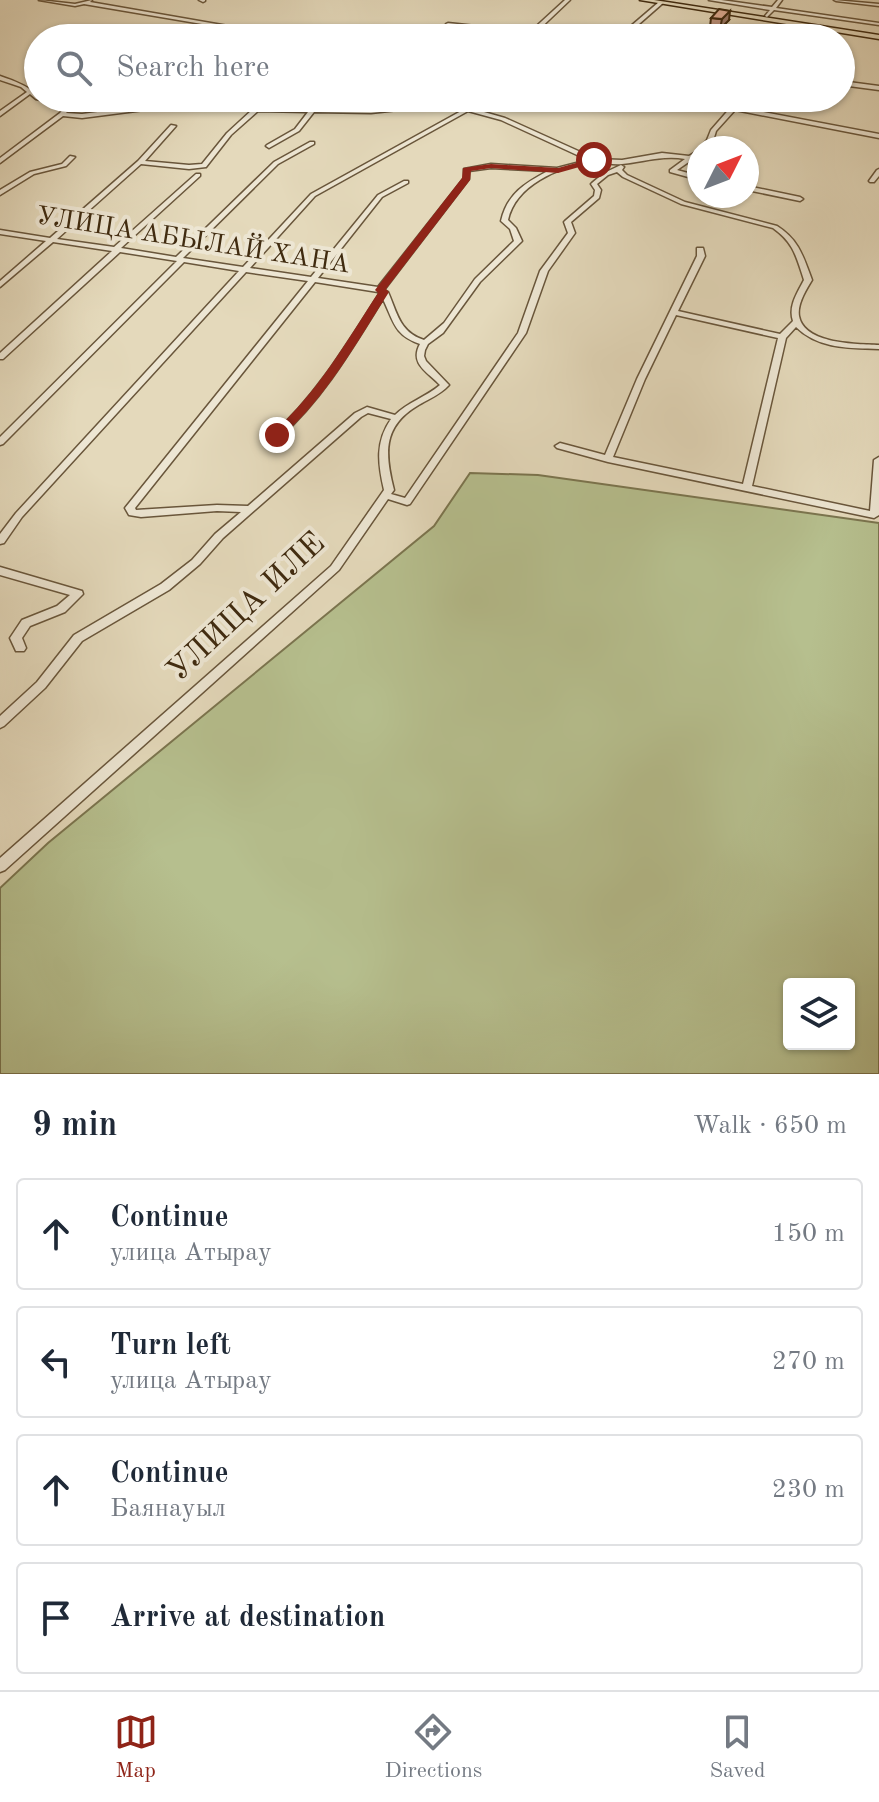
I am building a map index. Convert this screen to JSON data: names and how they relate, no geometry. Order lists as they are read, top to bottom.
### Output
{
  "streets": {
    "street": ["УЛИЦА АБЫЛАЙ ХАНА", "УЛИЦА ИЛЕ"]
  },
  "north": "top right",
  "page": {
    "search": "Search here",
    "heading": ["9 min", "Walk · 650 m"],
    "list": [
      ["Continue", "улица Атырау", "150 m"],
      ["Turn left", "улица Атырау", "270 m"],
      ["Continue", "Баянауыл", "230 m"],
      "Arrive at destination"
    ],
    "nav": ["Map", "Directions", "Saved"]
  }
}
